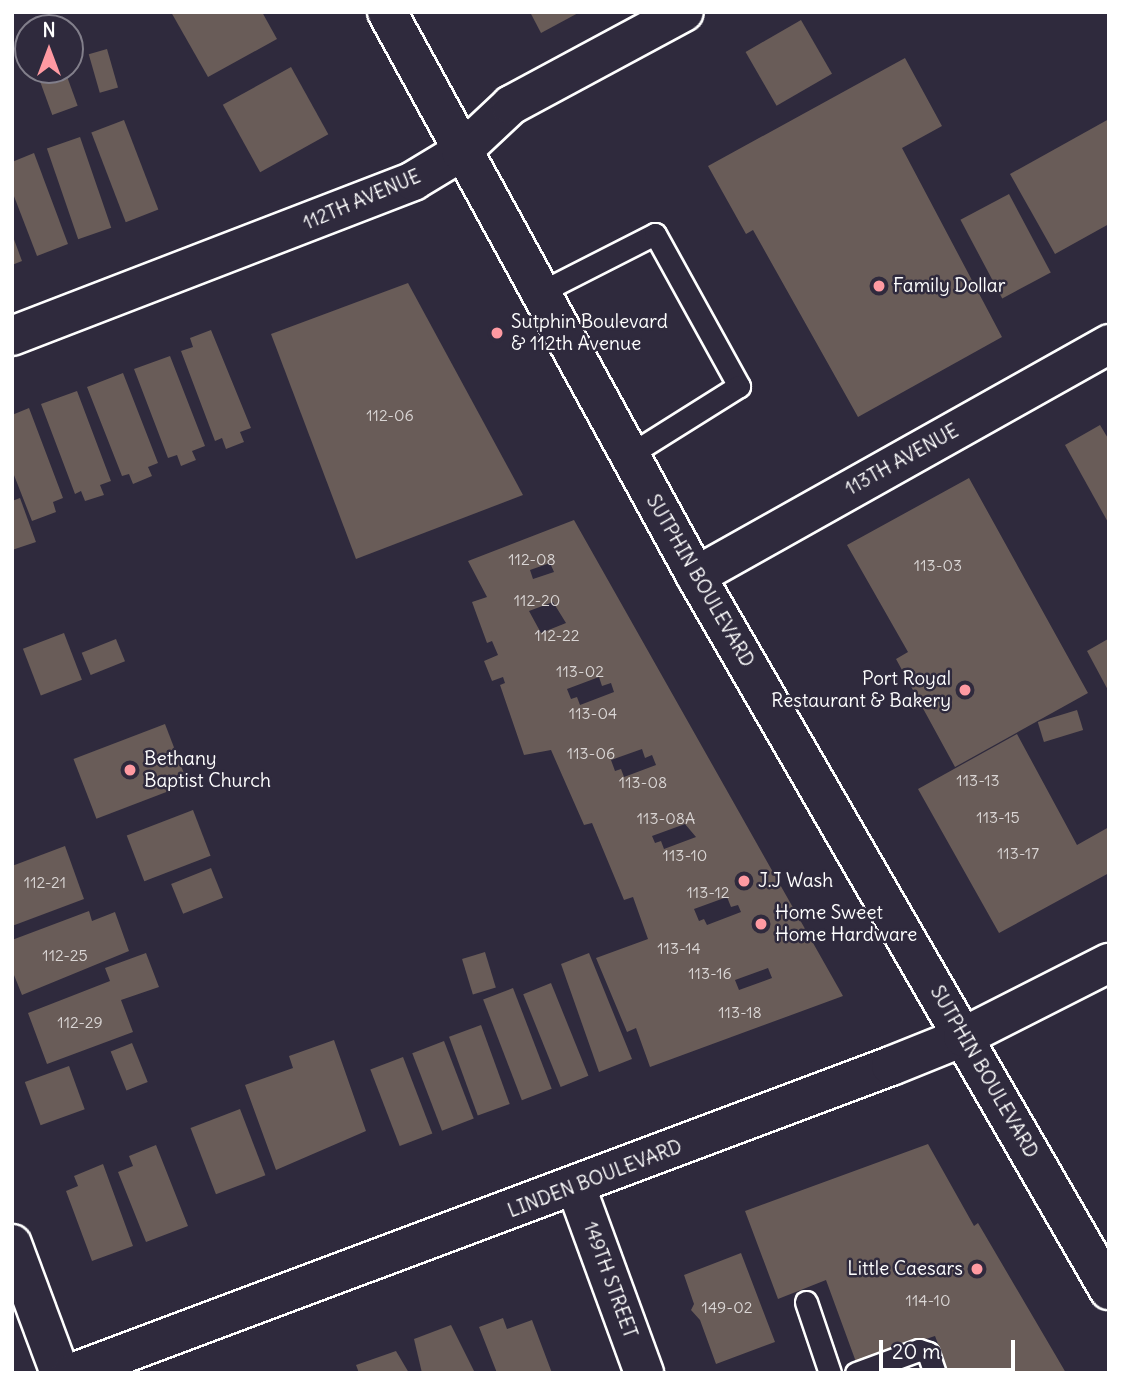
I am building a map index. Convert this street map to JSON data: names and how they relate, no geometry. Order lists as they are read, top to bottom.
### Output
{
  "streets": {
    "main road": [
      "112TH AVENUE",
      "113TH AVENUE",
      "SUTPHIN BOULEVARD",
      "LINDEN BOULEVARD",
      "149TH STREET"
    ]
  },
  "crossings": [
    ["112TH AVENUE", "SUTPHIN BOULEVARD"],
    ["113TH AVENUE", "SUTPHIN BOULEVARD"],
    ["SUTPHIN BOULEVARD", "LINDEN BOULEVARD"],
    ["LINDEN BOULEVARD", "149TH STREET"]
  ],
  "places": [
    "Family Dollar",
    "Sutphin Boulevard & 112th Avenue",
    "Port Royal Restaurant & Bakery",
    "Bethany Baptist Church",
    "J.J Wash",
    "Home Sweet Home Hardware",
    "Little Caesars"
  ],
  "house_numbers": [
    "112-06",
    "112-08",
    "113-03",
    "112-20",
    "112-22",
    "113-02",
    "113-04",
    "113-06",
    "113-13",
    "113-08",
    "113-15",
    "113-08A",
    "113-17",
    "113-10",
    "112-21",
    "113-12",
    "113-14",
    "112-25",
    "113-16",
    "113-18",
    "112-29",
    "114-10",
    "149-02"
  ],
  "scale_bar": "20 m",
  "north": "top"
}
